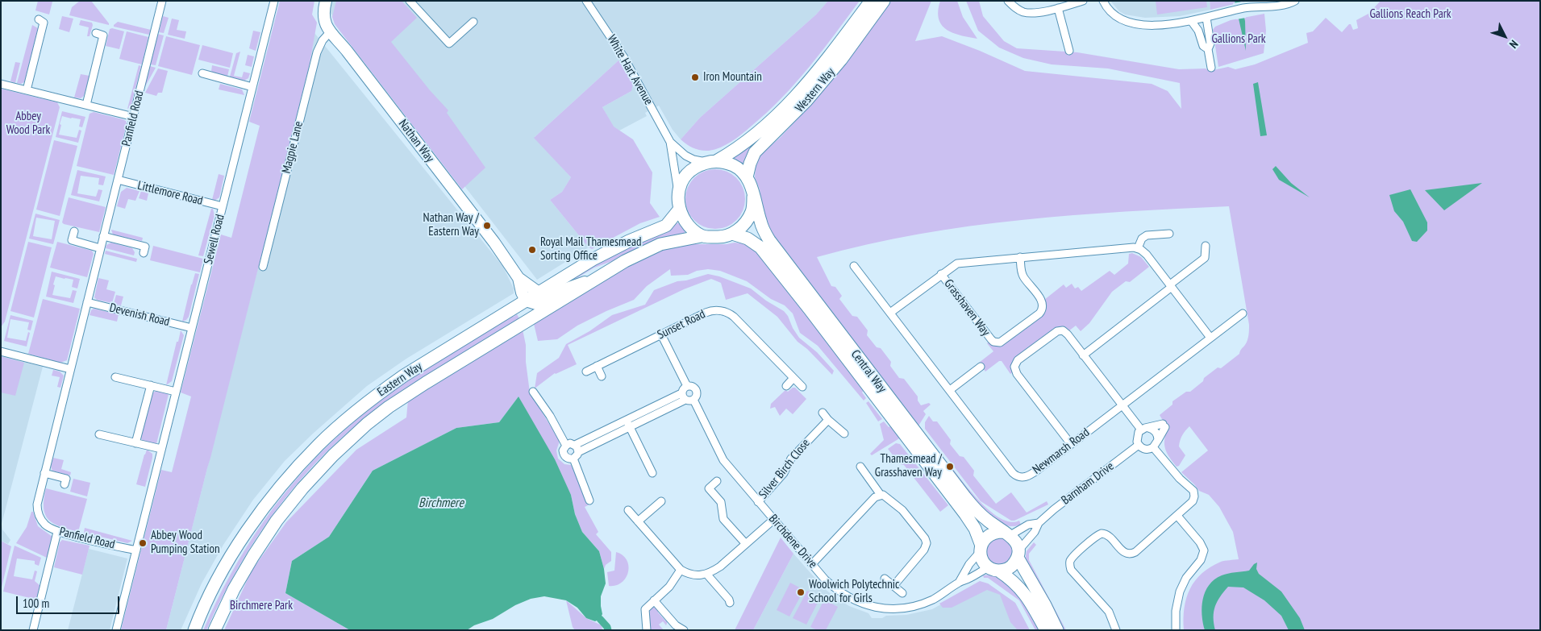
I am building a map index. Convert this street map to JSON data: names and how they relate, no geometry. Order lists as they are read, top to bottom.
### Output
{
  "streets": {
    "main road": ["Western Way", "Central Way", "Eastern Way"],
    "street": [
      "White Hart Avenue",
      "Panfield Road",
      "Nathan Way",
      "Magpie Lane",
      "Littlemore Road",
      "Sewell Road",
      "Grasshaven Way",
      "Devenish Road",
      "Sunset Road",
      "Newmarsh Road",
      "Silver Birch Close",
      "Barnham Drive",
      "Birchdene Drive"
    ]
  },
  "crossings": [
    ["White Hart Avenue", "Western Way"],
    ["White Hart Avenue", "Central Way"],
    ["White Hart Avenue", "Eastern Way"],
    ["Western Way", "Central Way"],
    ["Western Way", "Eastern Way"],
    ["Panfield Road", "Littlemore Road"],
    ["Panfield Road", "Sewell Road"],
    ["Panfield Road", "Devenish Road"],
    ["Nathan Way", "Magpie Lane"],
    ["Nathan Way", "Eastern Way"],
    ["Littlemore Road", "Sewell Road"],
    ["Sewell Road", "Devenish Road"],
    ["Sunset Road", "Birchdene Drive"],
    ["Central Way", "Eastern Way"],
    ["Central Way", "Barnham Drive"],
    ["Central Way", "Birchdene Drive"],
    ["Silver Birch Close", "Birchdene Drive"],
    ["Barnham Drive", "Birchdene Drive"]
  ],
  "water": ["Birchmere"],
  "parks": [
    "Gallions Reach Park",
    "Gallions Park",
    "Abbey Wood Park",
    "Birchmere Park"
  ],
  "places": [
    "Iron Mountain",
    "Nathan Way / Eastern Way",
    "Royal Mail Thamesmead Sorting Office",
    "Thamesmead / Grasshaven Way",
    "Abbey Wood Pumping Station",
    "Woolwich Polytechnic School for Girls"
  ],
  "scale_bar": "100 m",
  "north": "bottom right"
}
